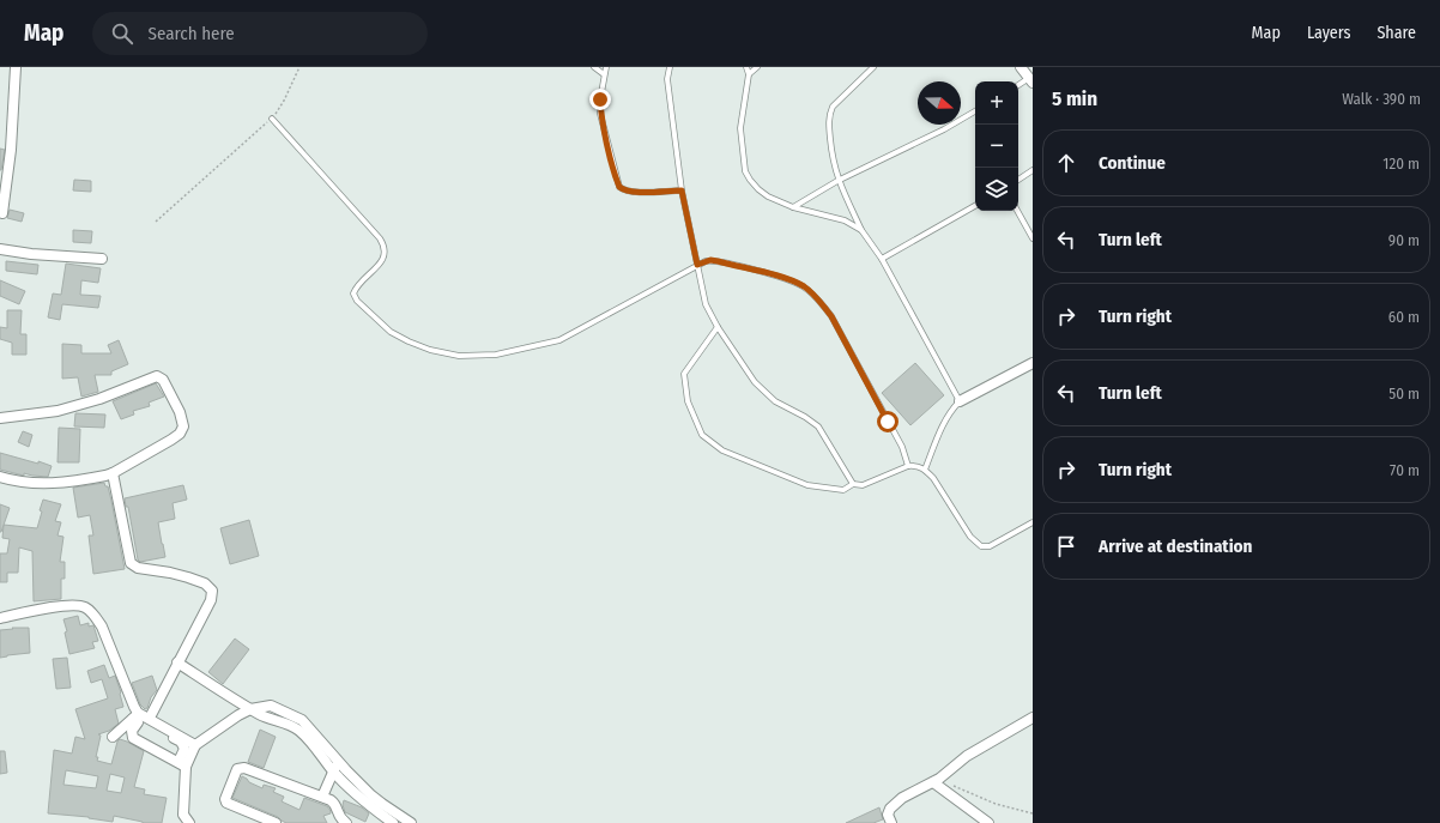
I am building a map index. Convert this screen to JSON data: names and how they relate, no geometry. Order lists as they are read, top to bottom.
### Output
{
  "north": "right",
  "page": {
    "header": "Map",
    "search": "Search here",
    "nav": ["Map", "Layers", "Share"],
    "heading": ["5 min", "Walk · 390 m"],
    "map_buttons": ["+", "−"],
    "list": [
      ["Continue", "120 m"],
      ["Turn left", "90 m"],
      ["Turn right", "60 m"],
      ["Turn left", "50 m"],
      ["Turn right", "70 m"],
      "Arrive at destination"
    ]
  }
}
